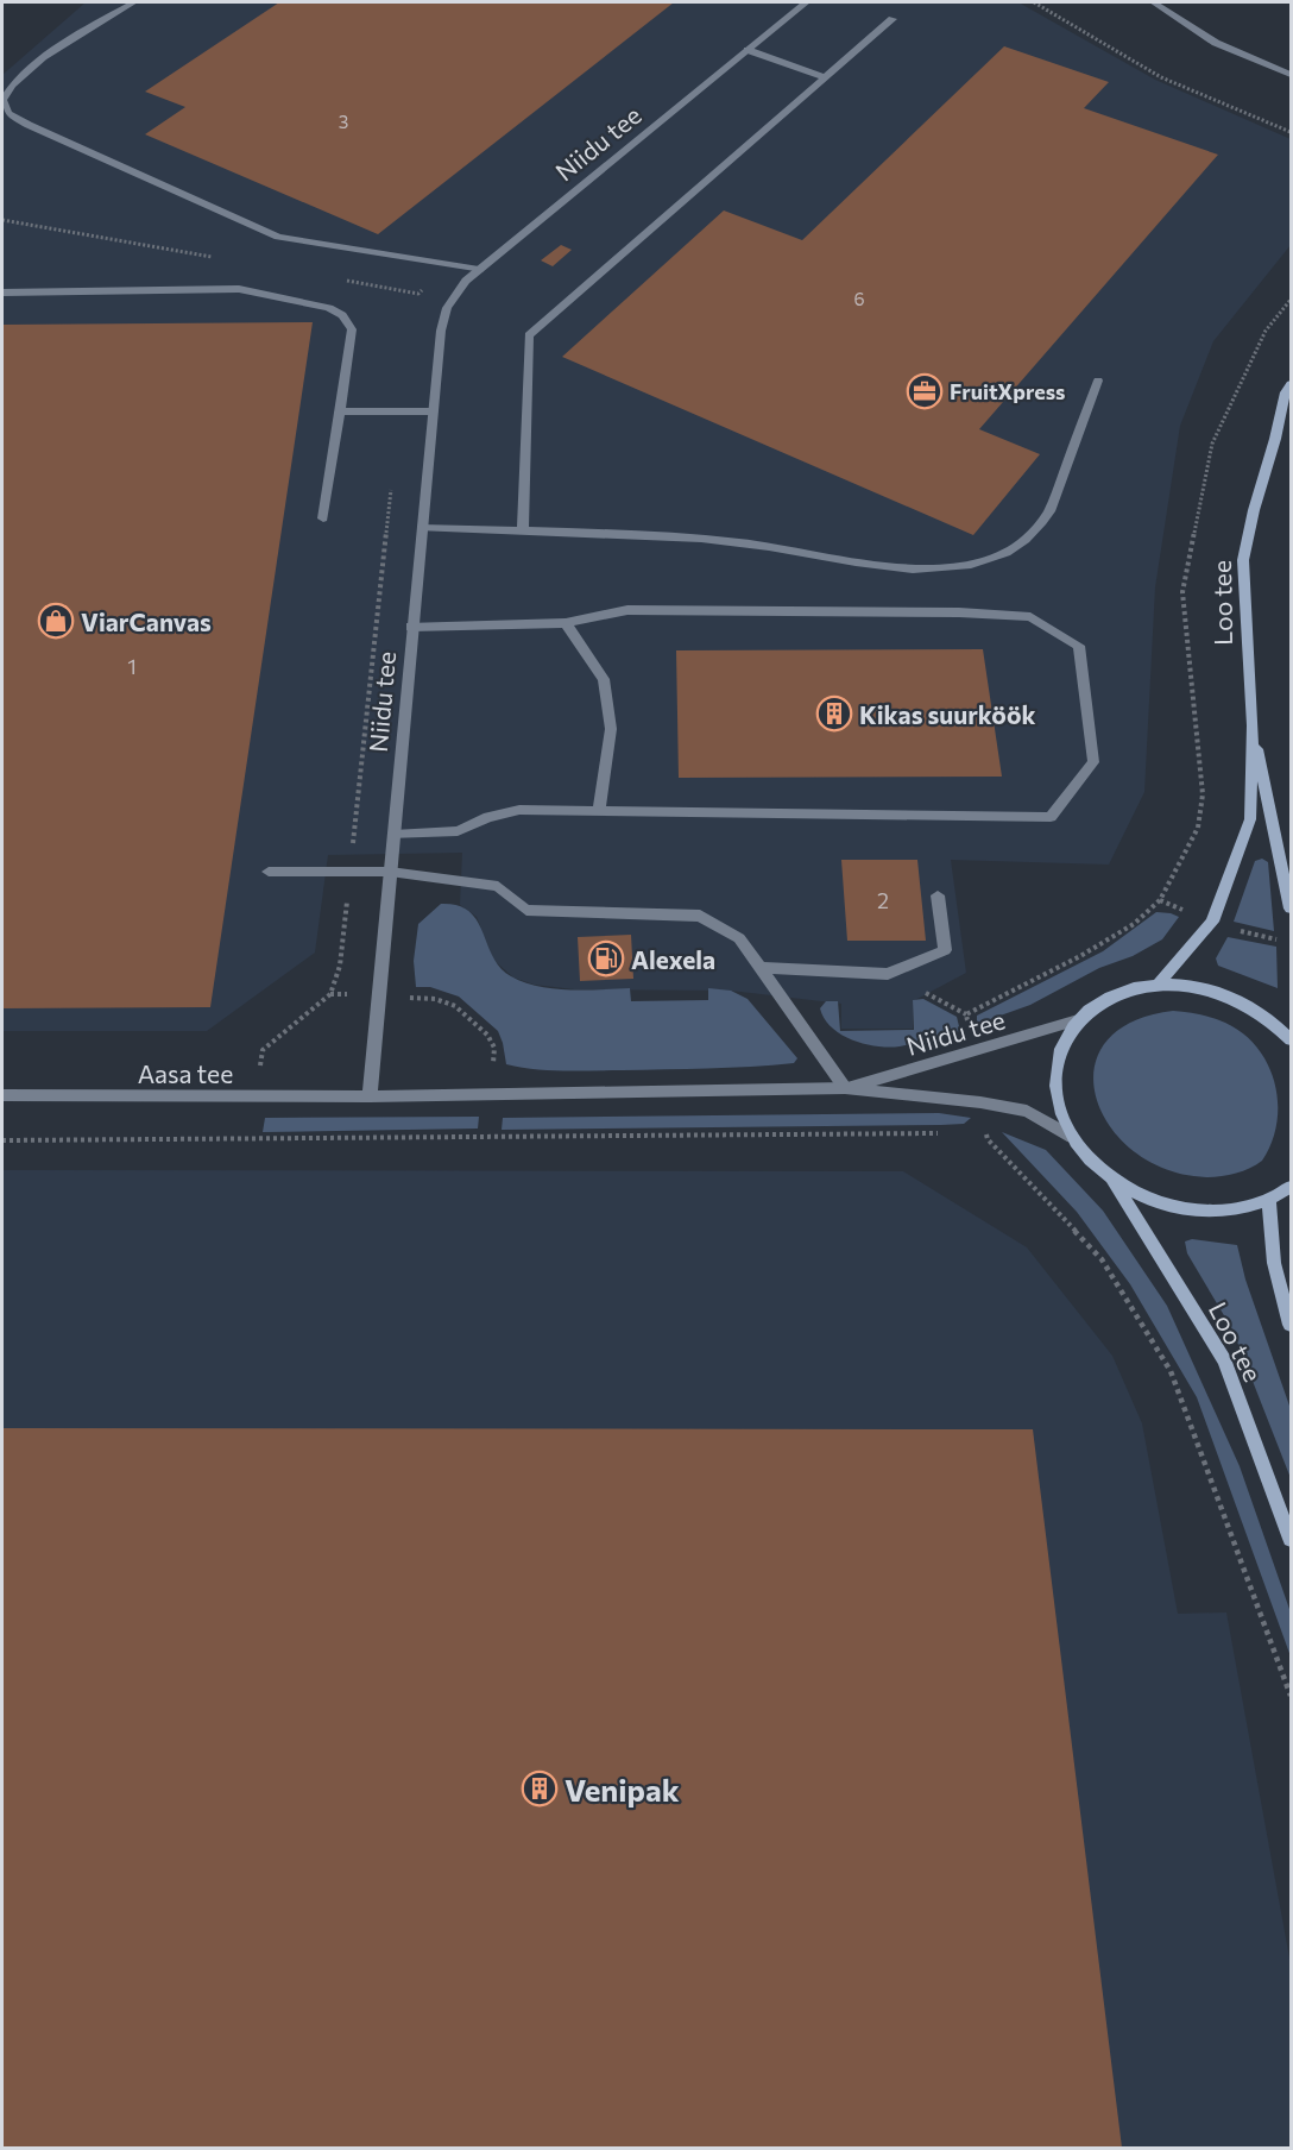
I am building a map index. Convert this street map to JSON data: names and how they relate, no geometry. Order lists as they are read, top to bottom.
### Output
{
  "streets": {
    "street": ["Niidu tee", "Loo tee", "Aasa tee"]
  },
  "crossings": [
    ["Niidu tee", "Loo tee"],
    ["Niidu tee", "Aasa tee"]
  ],
  "places": {
    "office": ["FruitXpress"],
    "shop": ["ViarCanvas"],
    "building": ["Kikas suurköök", "Venipak"],
    "fuel station": ["Alexela"]
  },
  "house_numbers": [
    "3",
    "6",
    "1",
    "2"
  ]
}
